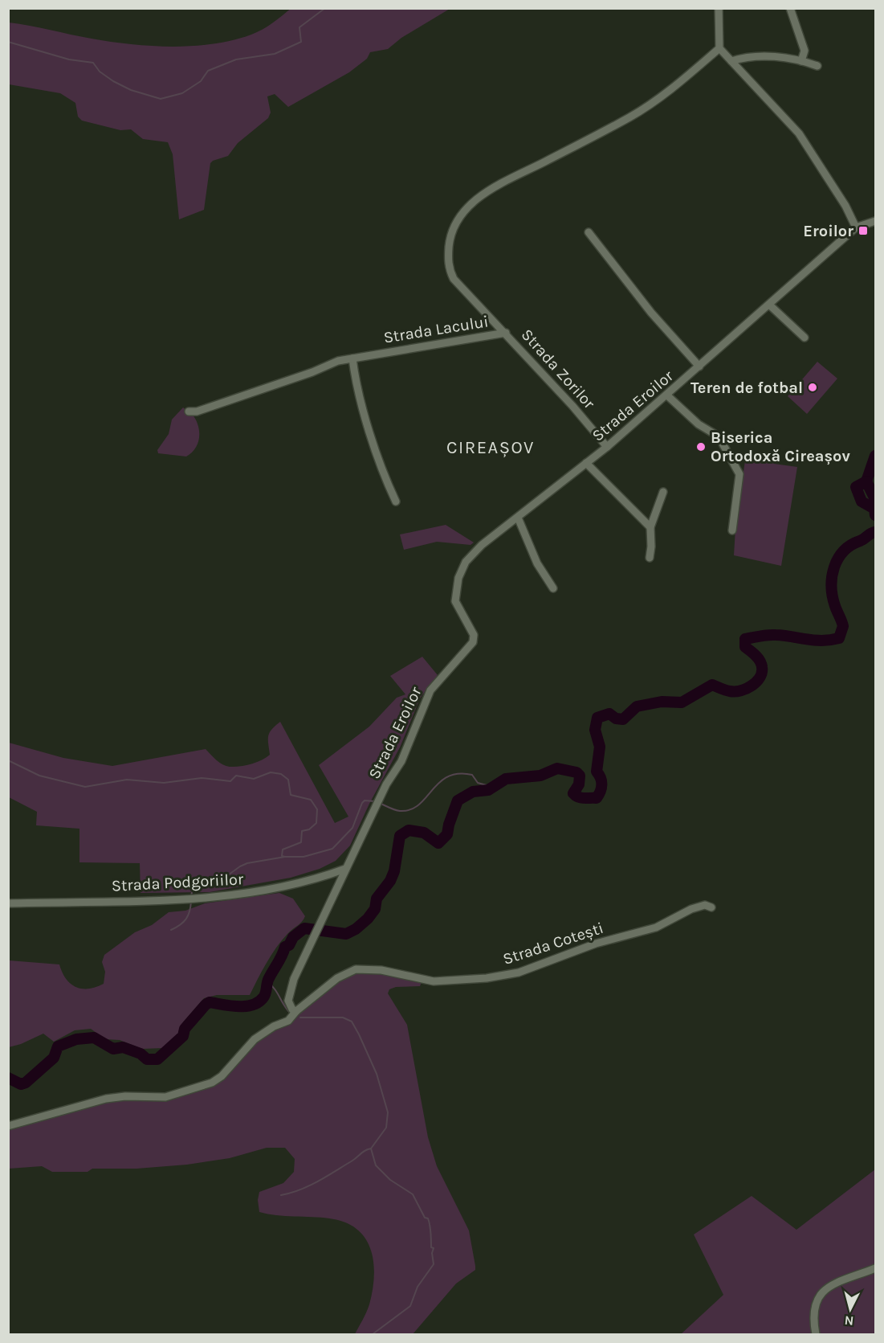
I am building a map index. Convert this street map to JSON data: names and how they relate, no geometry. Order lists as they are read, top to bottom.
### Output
{
  "streets": {
    "street": [
      "Strada Lacului",
      "Strada Zorilor",
      "Strada Eroilor",
      "Strada Podgoriilor",
      "Strada Cotești"
    ]
  },
  "crossings": [
    ["Strada Lacului", "Strada Zorilor"],
    ["Strada Zorilor", "Strada Eroilor"],
    ["Strada Eroilor", "Strada Podgoriilor"],
    ["Strada Eroilor", "Strada Cotești"]
  ],
  "districts": ["CIREAȘOV"],
  "places": {
    "transit": ["Eroilor"],
    "other": ["Teren de fotbal", "Biserica Ortodoxă Cireașov"]
  },
  "north": "bottom"
}
